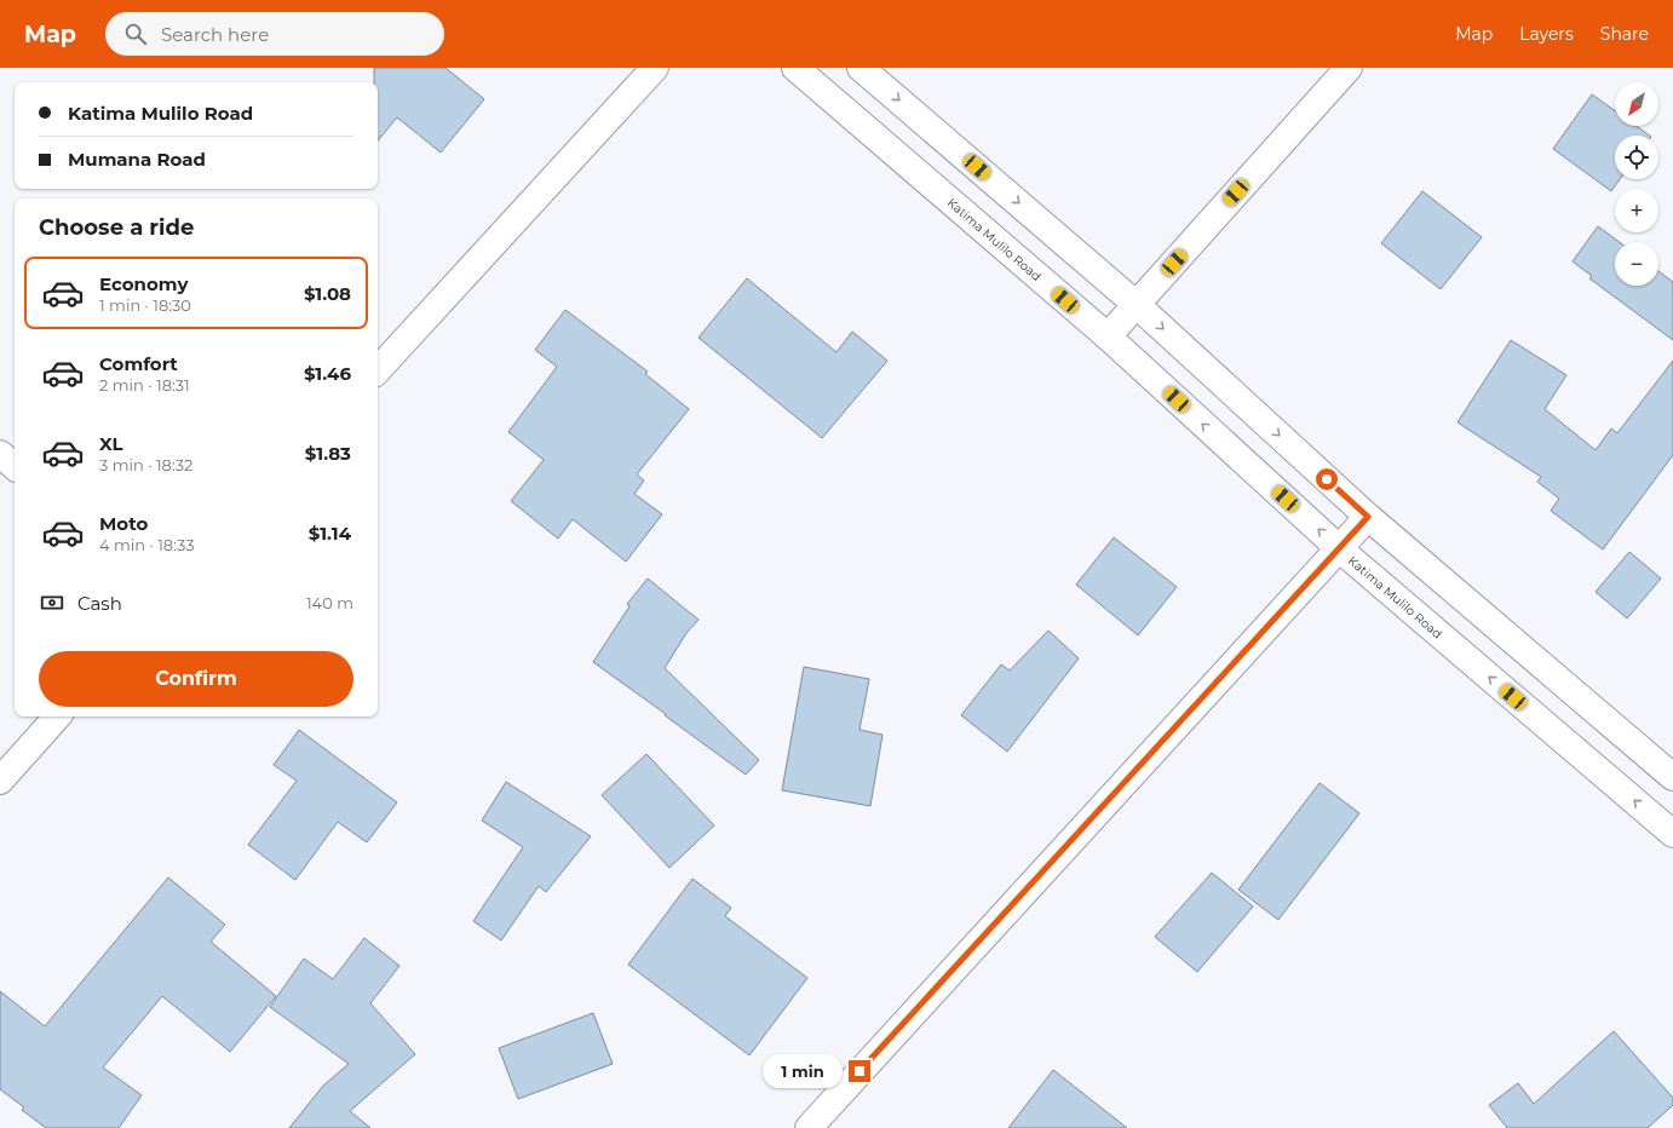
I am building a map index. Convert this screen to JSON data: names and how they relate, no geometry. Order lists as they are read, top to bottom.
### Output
{
  "streets": {
    "main road": ["Katima Mulilo Road"]
  },
  "north": "bottom left",
  "page": {
    "header": "Map",
    "search": "Search here",
    "nav": ["Map", "Layers", "Share"],
    "map_buttons": ["+", "−"],
    "banner": ["Katima Mulilo Road", "Mumana Road"],
    "heading": "Choose a ride",
    "list": [
      {
        "name": "Economy",
        "note": "1 min · 18:30",
        "value": "$1.08"
      },
      {
        "name": "Comfort",
        "note": "2 min · 18:31",
        "value": "$1.46"
      },
      {
        "name": "XL",
        "note": "3 min · 18:32",
        "value": "$1.83"
      },
      {
        "name": "Moto",
        "note": "4 min · 18:33",
        "value": "$1.14"
      }
    ],
    "pay": ["Cash", "140 m"],
    "buttons": "Confirm",
    "bubble": "1 min"
  }
}
